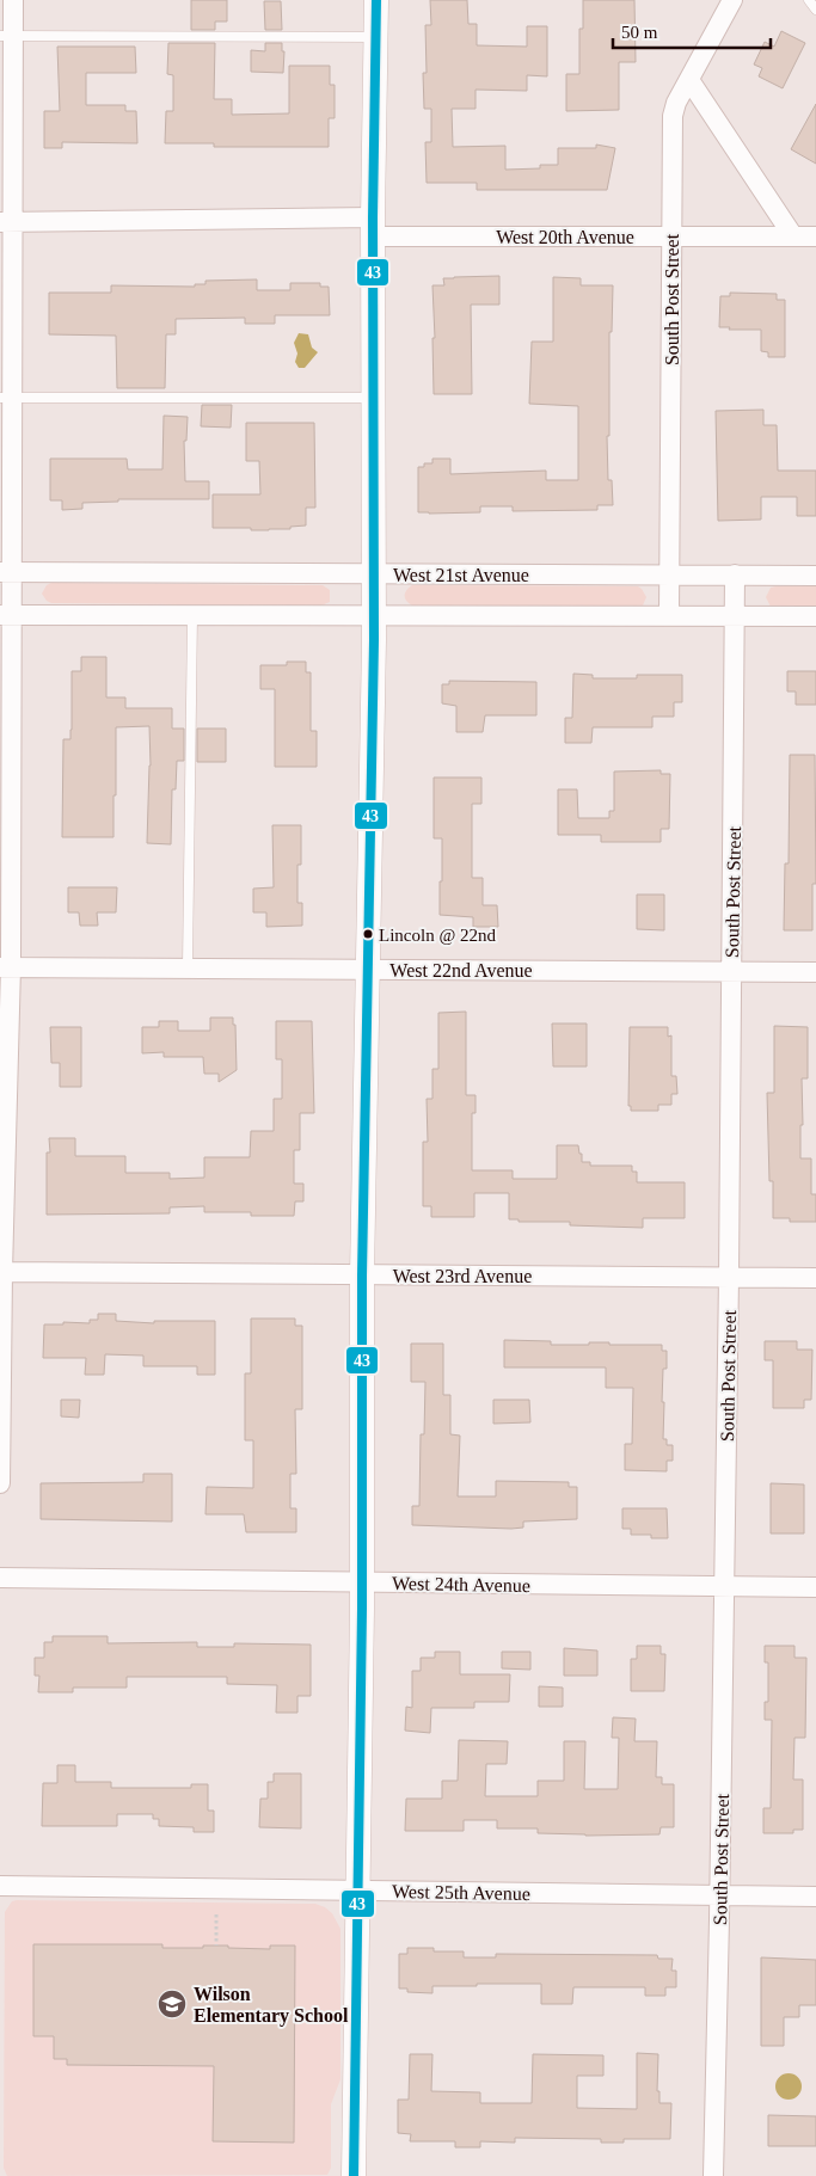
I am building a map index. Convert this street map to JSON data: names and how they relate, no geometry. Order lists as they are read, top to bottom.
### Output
{
  "streets": {
    "street": [
      "West 20th Avenue",
      "South Post Street",
      "West 21st Avenue",
      "West 22nd Avenue",
      "West 23rd Avenue",
      "West 24th Avenue",
      "West 25th Avenue"
    ]
  },
  "crossings": [
    ["West 20th Avenue", "South Post Street"],
    ["South Post Street", "West 21st Avenue"],
    ["South Post Street", "West 22nd Avenue"],
    ["South Post Street", "West 23rd Avenue"],
    ["South Post Street", "West 24th Avenue"],
    ["South Post Street", "West 25th Avenue"]
  ],
  "places": {
    "other": ["Lincoln @ 22nd"],
    "school or university": ["Wilson Elementary School"]
  },
  "lines": ["transit line 43"],
  "scale_bar": "50 m"
}
